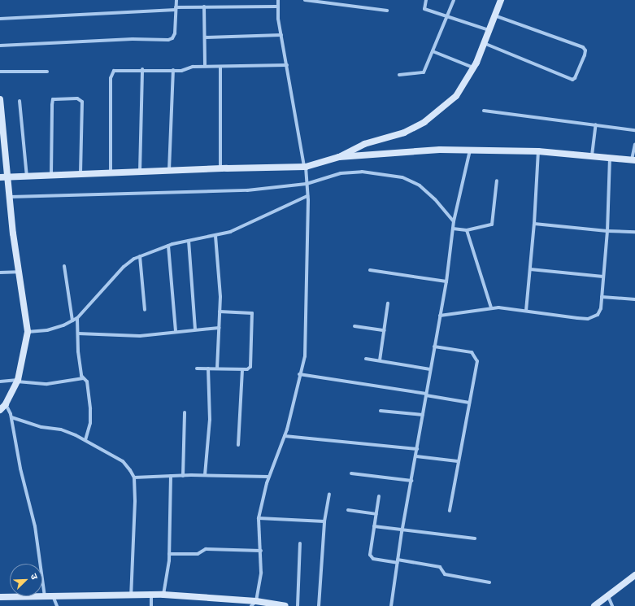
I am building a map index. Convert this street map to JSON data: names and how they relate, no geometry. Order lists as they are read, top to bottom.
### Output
{
  "north": "top right"
}
